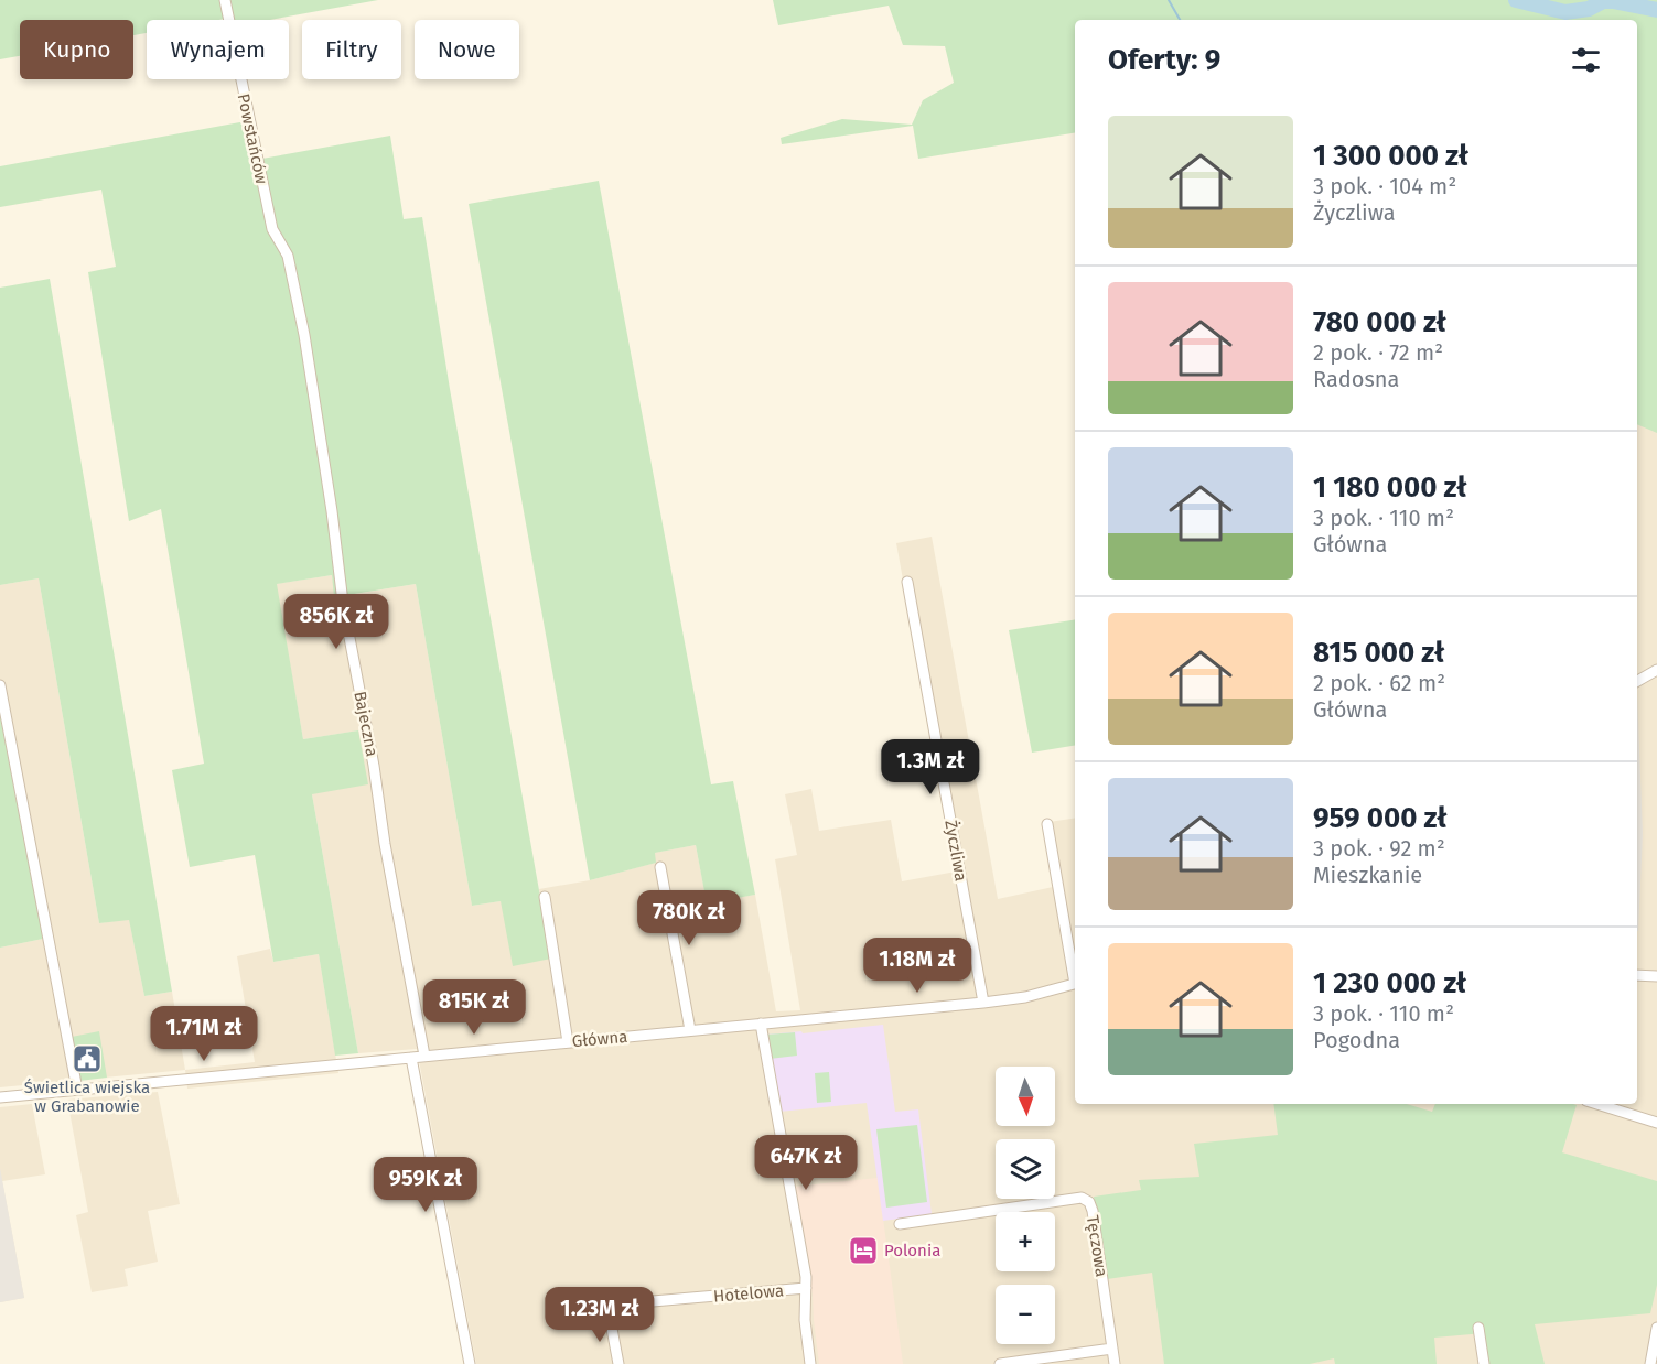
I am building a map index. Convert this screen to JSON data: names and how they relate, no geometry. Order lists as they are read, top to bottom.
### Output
{
  "streets": {
    "street": [
      "Powstańców",
      "Bajeczna",
      "Życzliwa",
      "Główna",
      "Tęczowa",
      "Hotelowa"
    ]
  },
  "crossings": [
    ["Powstańców", "Bajeczna"],
    ["Bajeczna", "Główna"],
    ["Życzliwa", "Główna"],
    ["Główna", "Hotelowa"]
  ],
  "places": {
    "public building": ["Świetlica wiejska w Grabanowie"],
    "hotel": ["Polonia"]
  },
  "north": "bottom",
  "page": {
    "chip": [
      "Kupno",
      "Wynajem",
      "Filtry",
      "Nowe"
    ],
    "heading": "Oferty: 9",
    "list": [
      {
        "name": "1 300 000 zł",
        "note": "3 pok. · 104 m² · Życzliwa"
      },
      {
        "name": "780 000 zł",
        "note": "2 pok. · 72 m² · Radosna"
      },
      {
        "name": "1 180 000 zł",
        "note": "3 pok. · 110 m² · Główna"
      },
      {
        "name": "815 000 zł",
        "note": "2 pok. · 62 m² · Główna"
      },
      {
        "name": "959 000 zł",
        "note": "3 pok. · 92 m² · Mieszkanie"
      },
      {
        "name": "1 230 000 zł",
        "note": "3 pok. · 110 m² · Pogodna"
      }
    ],
    "price": [
      "856K zł",
      "1.3M zł",
      "780K zł",
      "1.18M zł",
      "815K zł",
      "1.71M zł",
      "647K zł",
      "959K zł",
      "1.23M zł"
    ],
    "map_buttons": ["+", "−"]
  }
}
